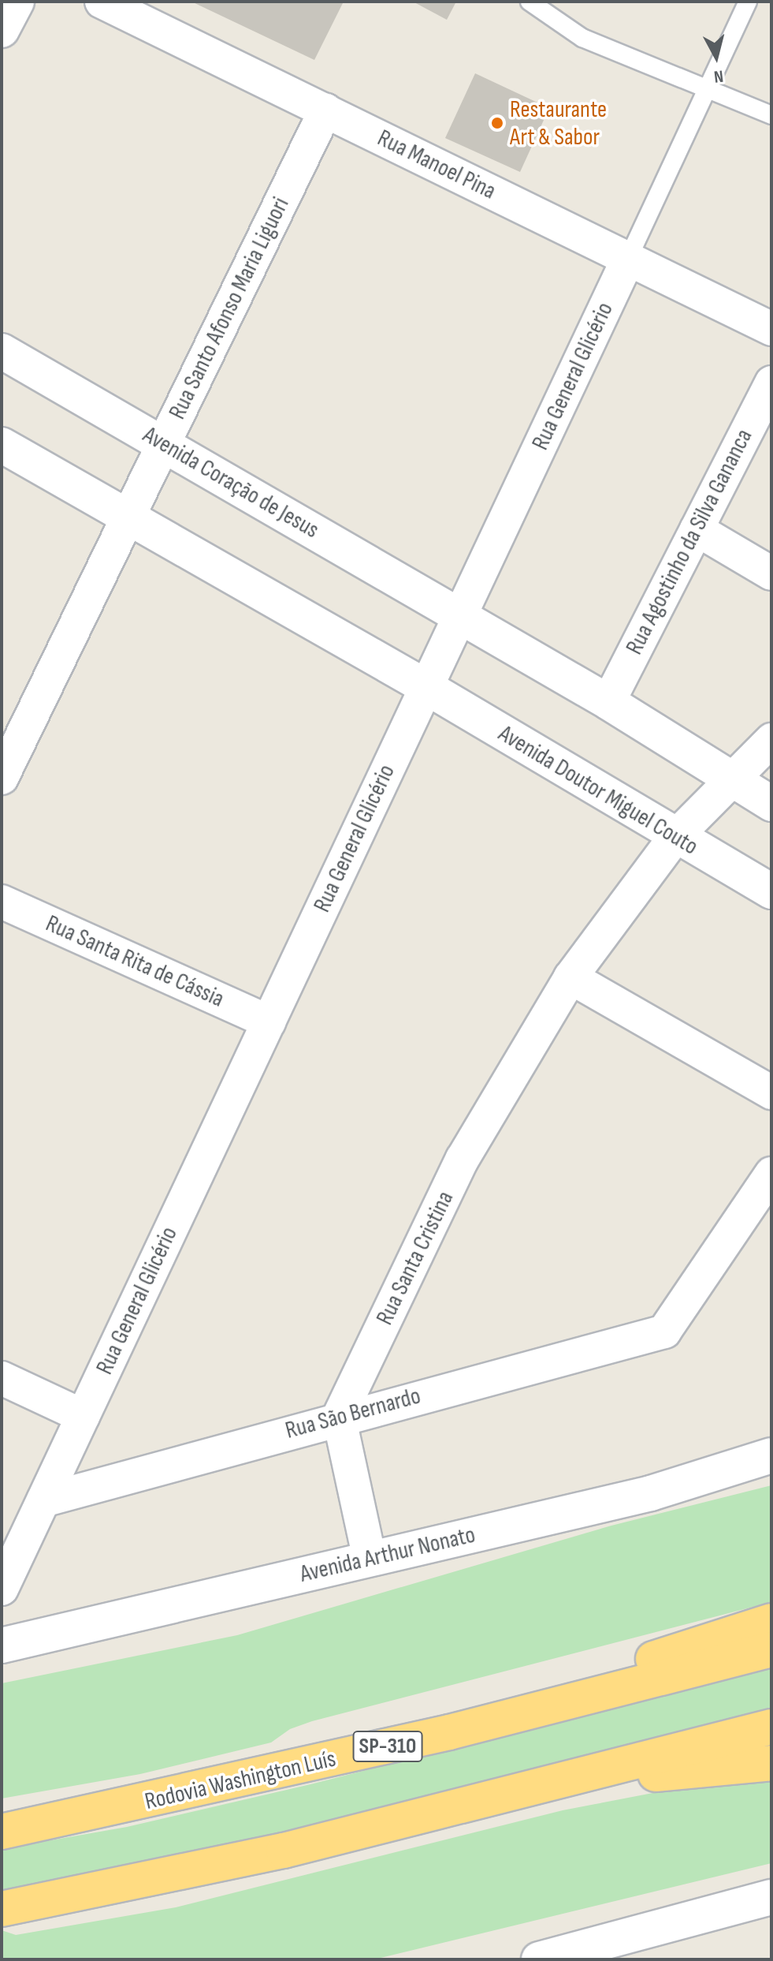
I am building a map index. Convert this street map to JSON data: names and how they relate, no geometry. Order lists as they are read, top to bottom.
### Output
{
  "streets": {
    "highway": ["SP-310", "Rodovia Washington Luís"],
    "street": [
      "Rua Manoel Pina",
      "Rua Santo Afonso Maria Liguori",
      "Rua General Glicério",
      "Avenida Coração de Jesus",
      "Rua Agostinho da Silva Gananca",
      "Avenida Doutor Miguel Couto",
      "Rua Santa Rita de Cássia",
      "Rua Santa Cristina",
      "Rua São Bernardo",
      "Avenida Arthur Nonato"
    ]
  },
  "crossings": [
    ["Rua Manoel Pina", "Rua Santo Afonso Maria Liguori"],
    ["Rua Manoel Pina", "Rua General Glicério"],
    ["Rua Santo Afonso Maria Liguori", "Avenida Coração de Jesus"],
    ["Rua General Glicério", "Avenida Coração de Jesus"],
    ["Rua General Glicério", "Avenida Doutor Miguel Couto"],
    ["Rua General Glicério", "Rua Santa Rita de Cássia"],
    ["Rua General Glicério", "Rua São Bernardo"],
    ["Avenida Doutor Miguel Couto", "Rua Santa Cristina"],
    ["Rua Santa Cristina", "Rua São Bernardo"]
  ],
  "places": ["Restaurante Art & Sabor"],
  "north": "bottom"
}
